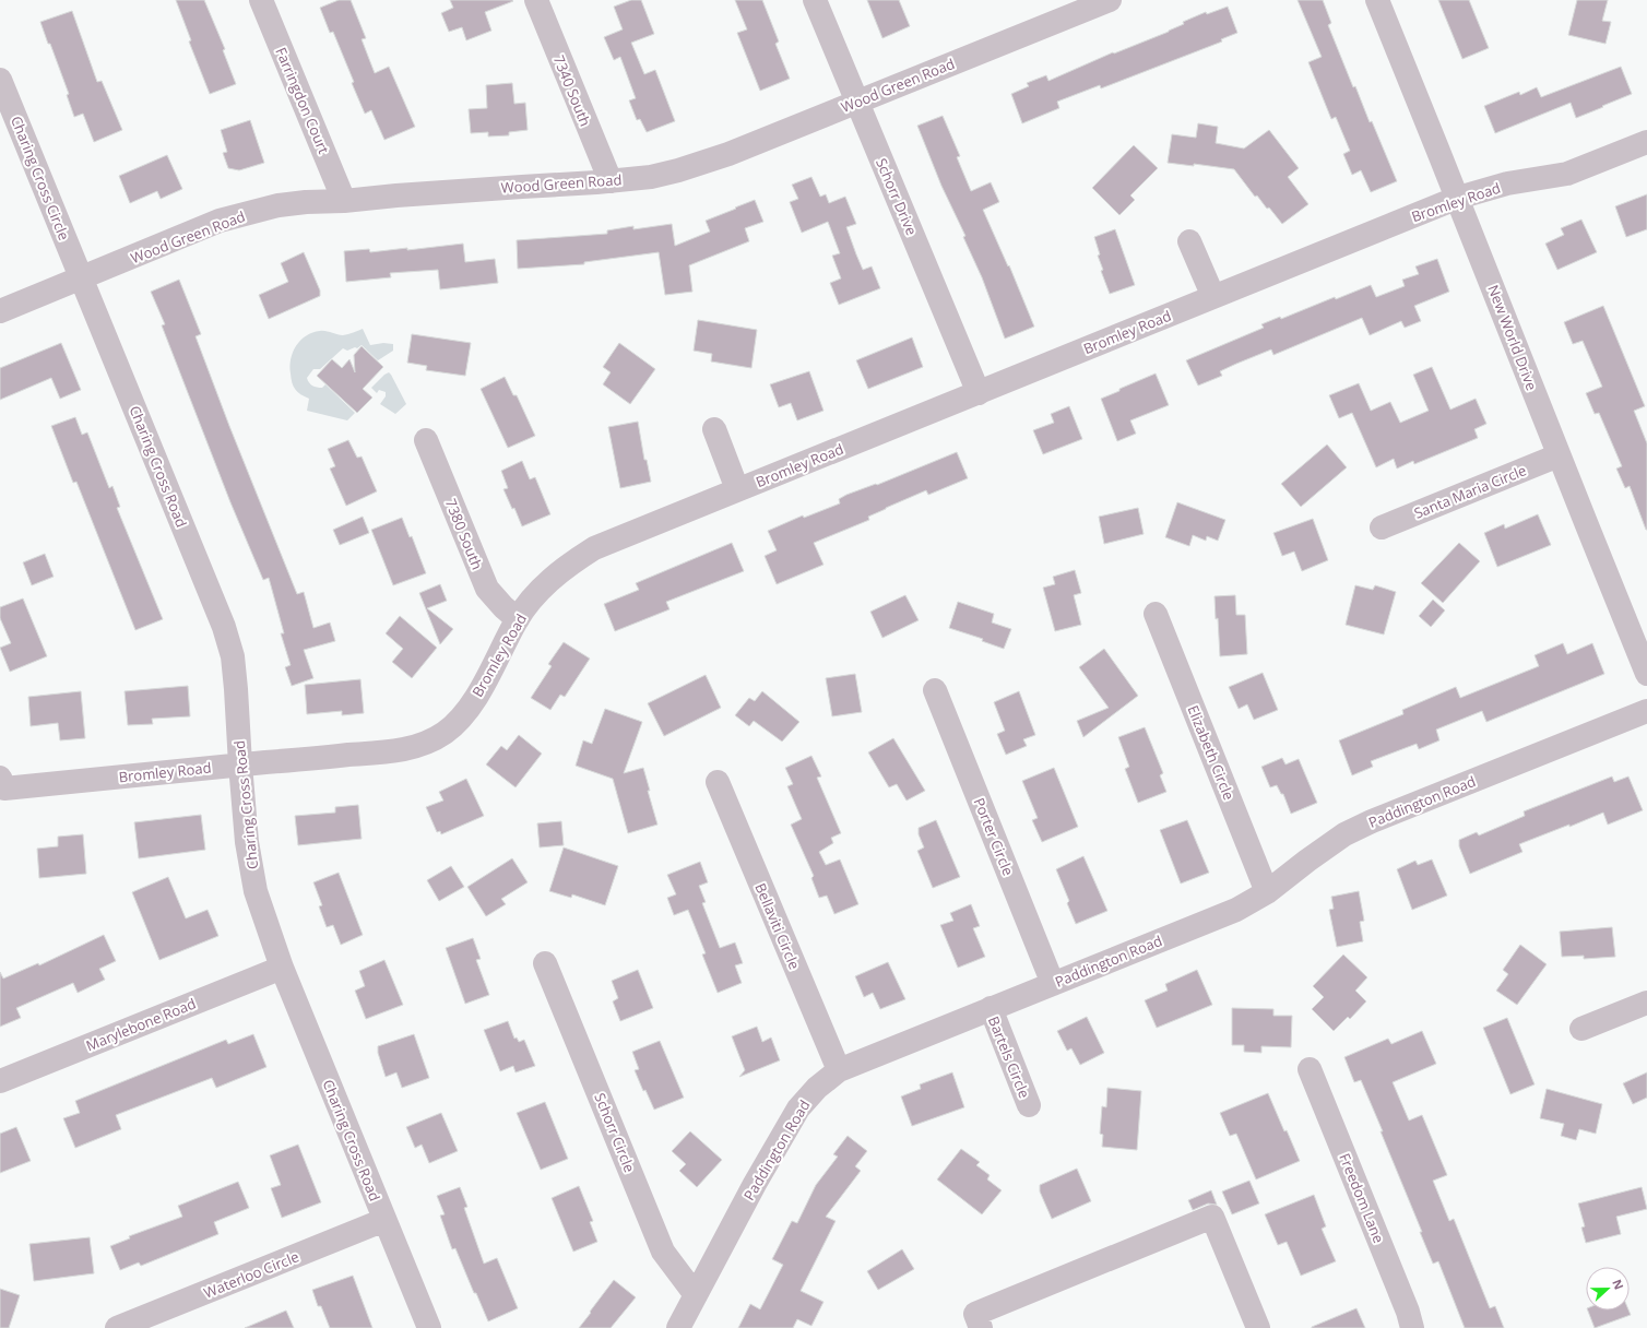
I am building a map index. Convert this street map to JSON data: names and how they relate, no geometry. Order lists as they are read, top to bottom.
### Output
{
  "streets": {
    "street": [
      "Wood Green Road",
      "7340 South",
      "Farringdon Court",
      "Charing Cross Circle",
      "Schorr Drive",
      "Bromley Road",
      "New World Drive",
      "Charing Cross Road",
      "Santa Maria Circle",
      "7380 South",
      "Elizabeth Circle",
      "Paddington Road",
      "Porter Circle",
      "Bellaviti Circle",
      "Marylebone Road",
      "Bartels Circle",
      "Schorr Circle",
      "Freedom Lane",
      "Waterloo Circle"
    ]
  },
  "crossings": [
    ["Wood Green Road", "7340 South"],
    ["Wood Green Road", "Farringdon Court"],
    ["Wood Green Road", "Charing Cross Circle"],
    ["Wood Green Road", "Schorr Drive"],
    ["Wood Green Road", "Charing Cross Road"],
    ["Charing Cross Circle", "Charing Cross Road"],
    ["Schorr Drive", "Bromley Road"],
    ["Bromley Road", "New World Drive"],
    ["Bromley Road", "Charing Cross Road"],
    ["Bromley Road", "7380 South"],
    ["New World Drive", "Santa Maria Circle"],
    ["Charing Cross Road", "Marylebone Road"],
    ["Charing Cross Road", "Waterloo Circle"],
    ["Elizabeth Circle", "Paddington Road"],
    ["Paddington Road", "Porter Circle"],
    ["Paddington Road", "Bellaviti Circle"],
    ["Paddington Road", "Bartels Circle"],
    ["Paddington Road", "Schorr Circle"]
  ],
  "north": "right"
}
